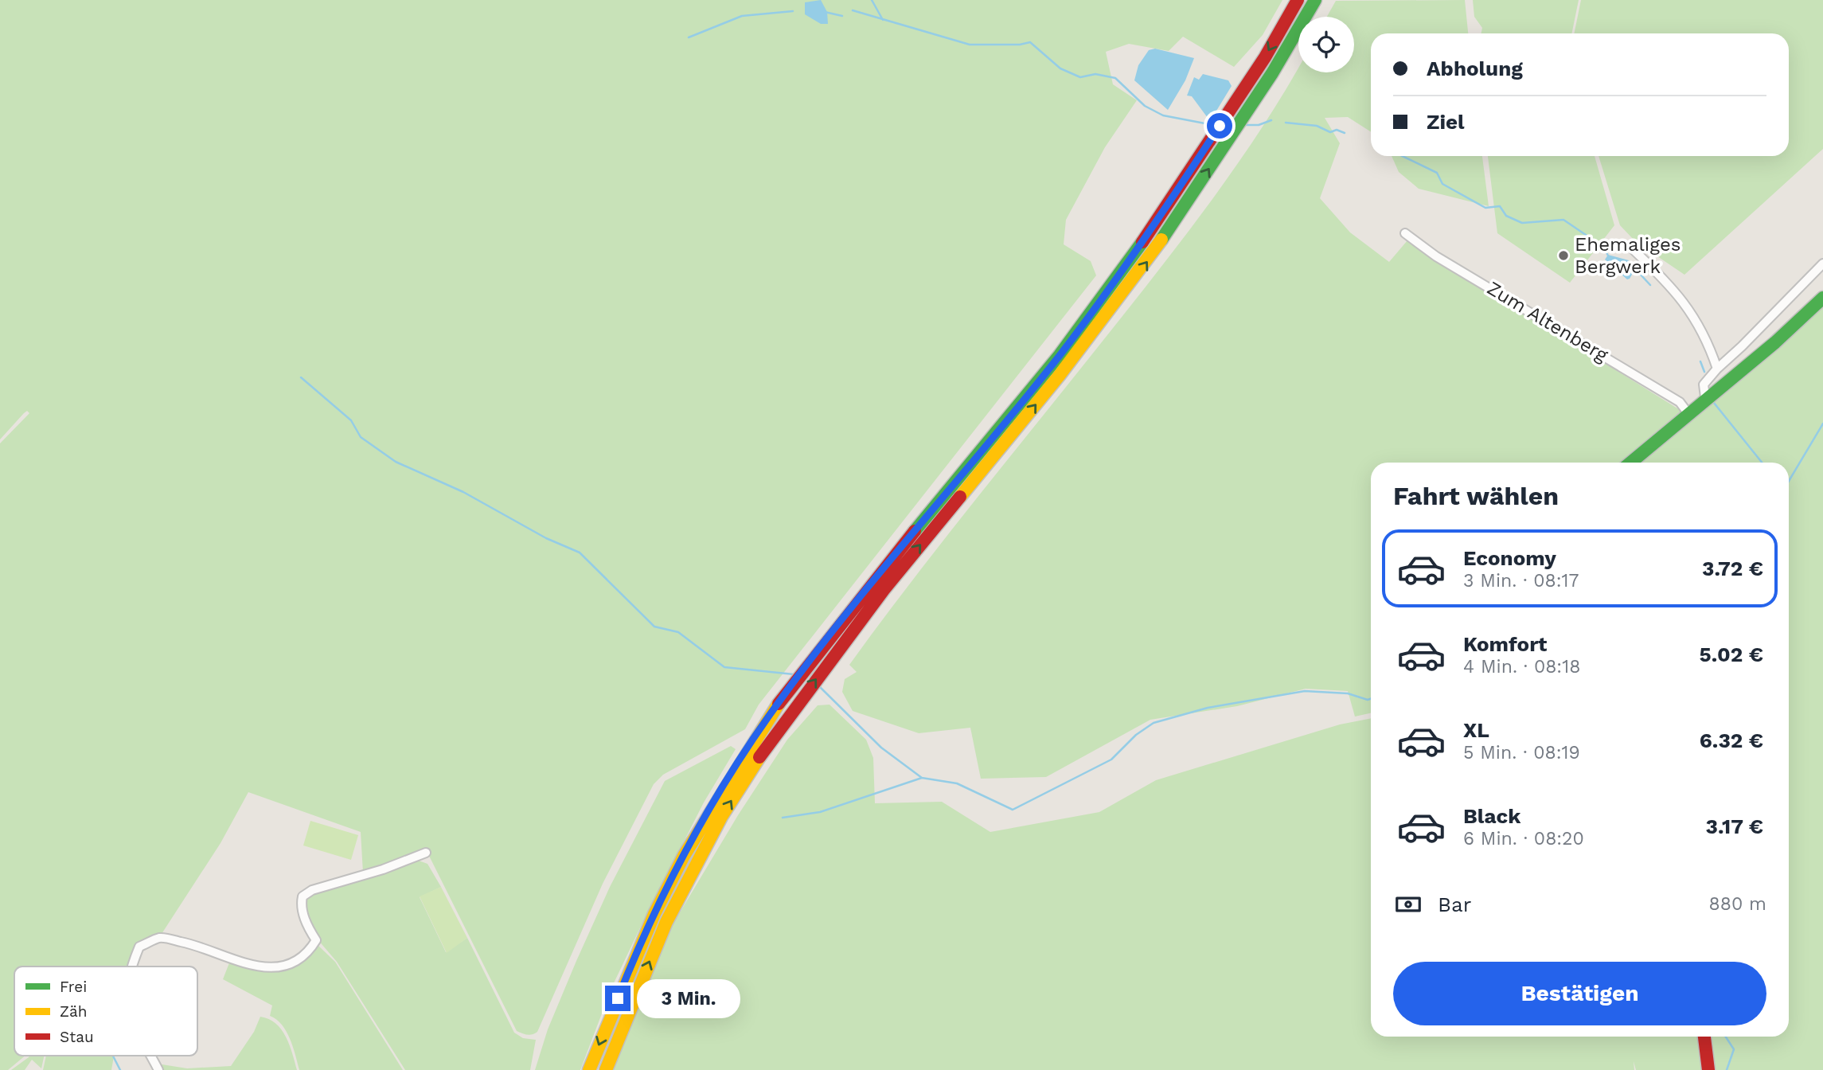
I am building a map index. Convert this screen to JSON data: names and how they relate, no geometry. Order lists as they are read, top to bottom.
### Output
{
  "streets": {
    "street": ["Zum Altenberg"]
  },
  "places": ["Ehemaliges Bergwerk"],
  "legend": ["Frei", "Zäh", "Stau"],
  "page": {
    "banner": ["Abholung", "Ziel"],
    "heading": "Fahrt wählen",
    "list": [
      {
        "name": "Economy",
        "note": "3 Min. · 08:17",
        "value": "3.72 €"
      },
      {
        "name": "Komfort",
        "note": "4 Min. · 08:18",
        "value": "5.02 €"
      },
      {
        "name": "XL",
        "note": "5 Min. · 08:19",
        "value": "6.32 €"
      },
      {
        "name": "Black",
        "note": "6 Min. · 08:20",
        "value": "3.17 €"
      }
    ],
    "pay": ["Bar", "880 m"],
    "buttons": "Bestätigen",
    "bubble": "3 Min."
  }
}
